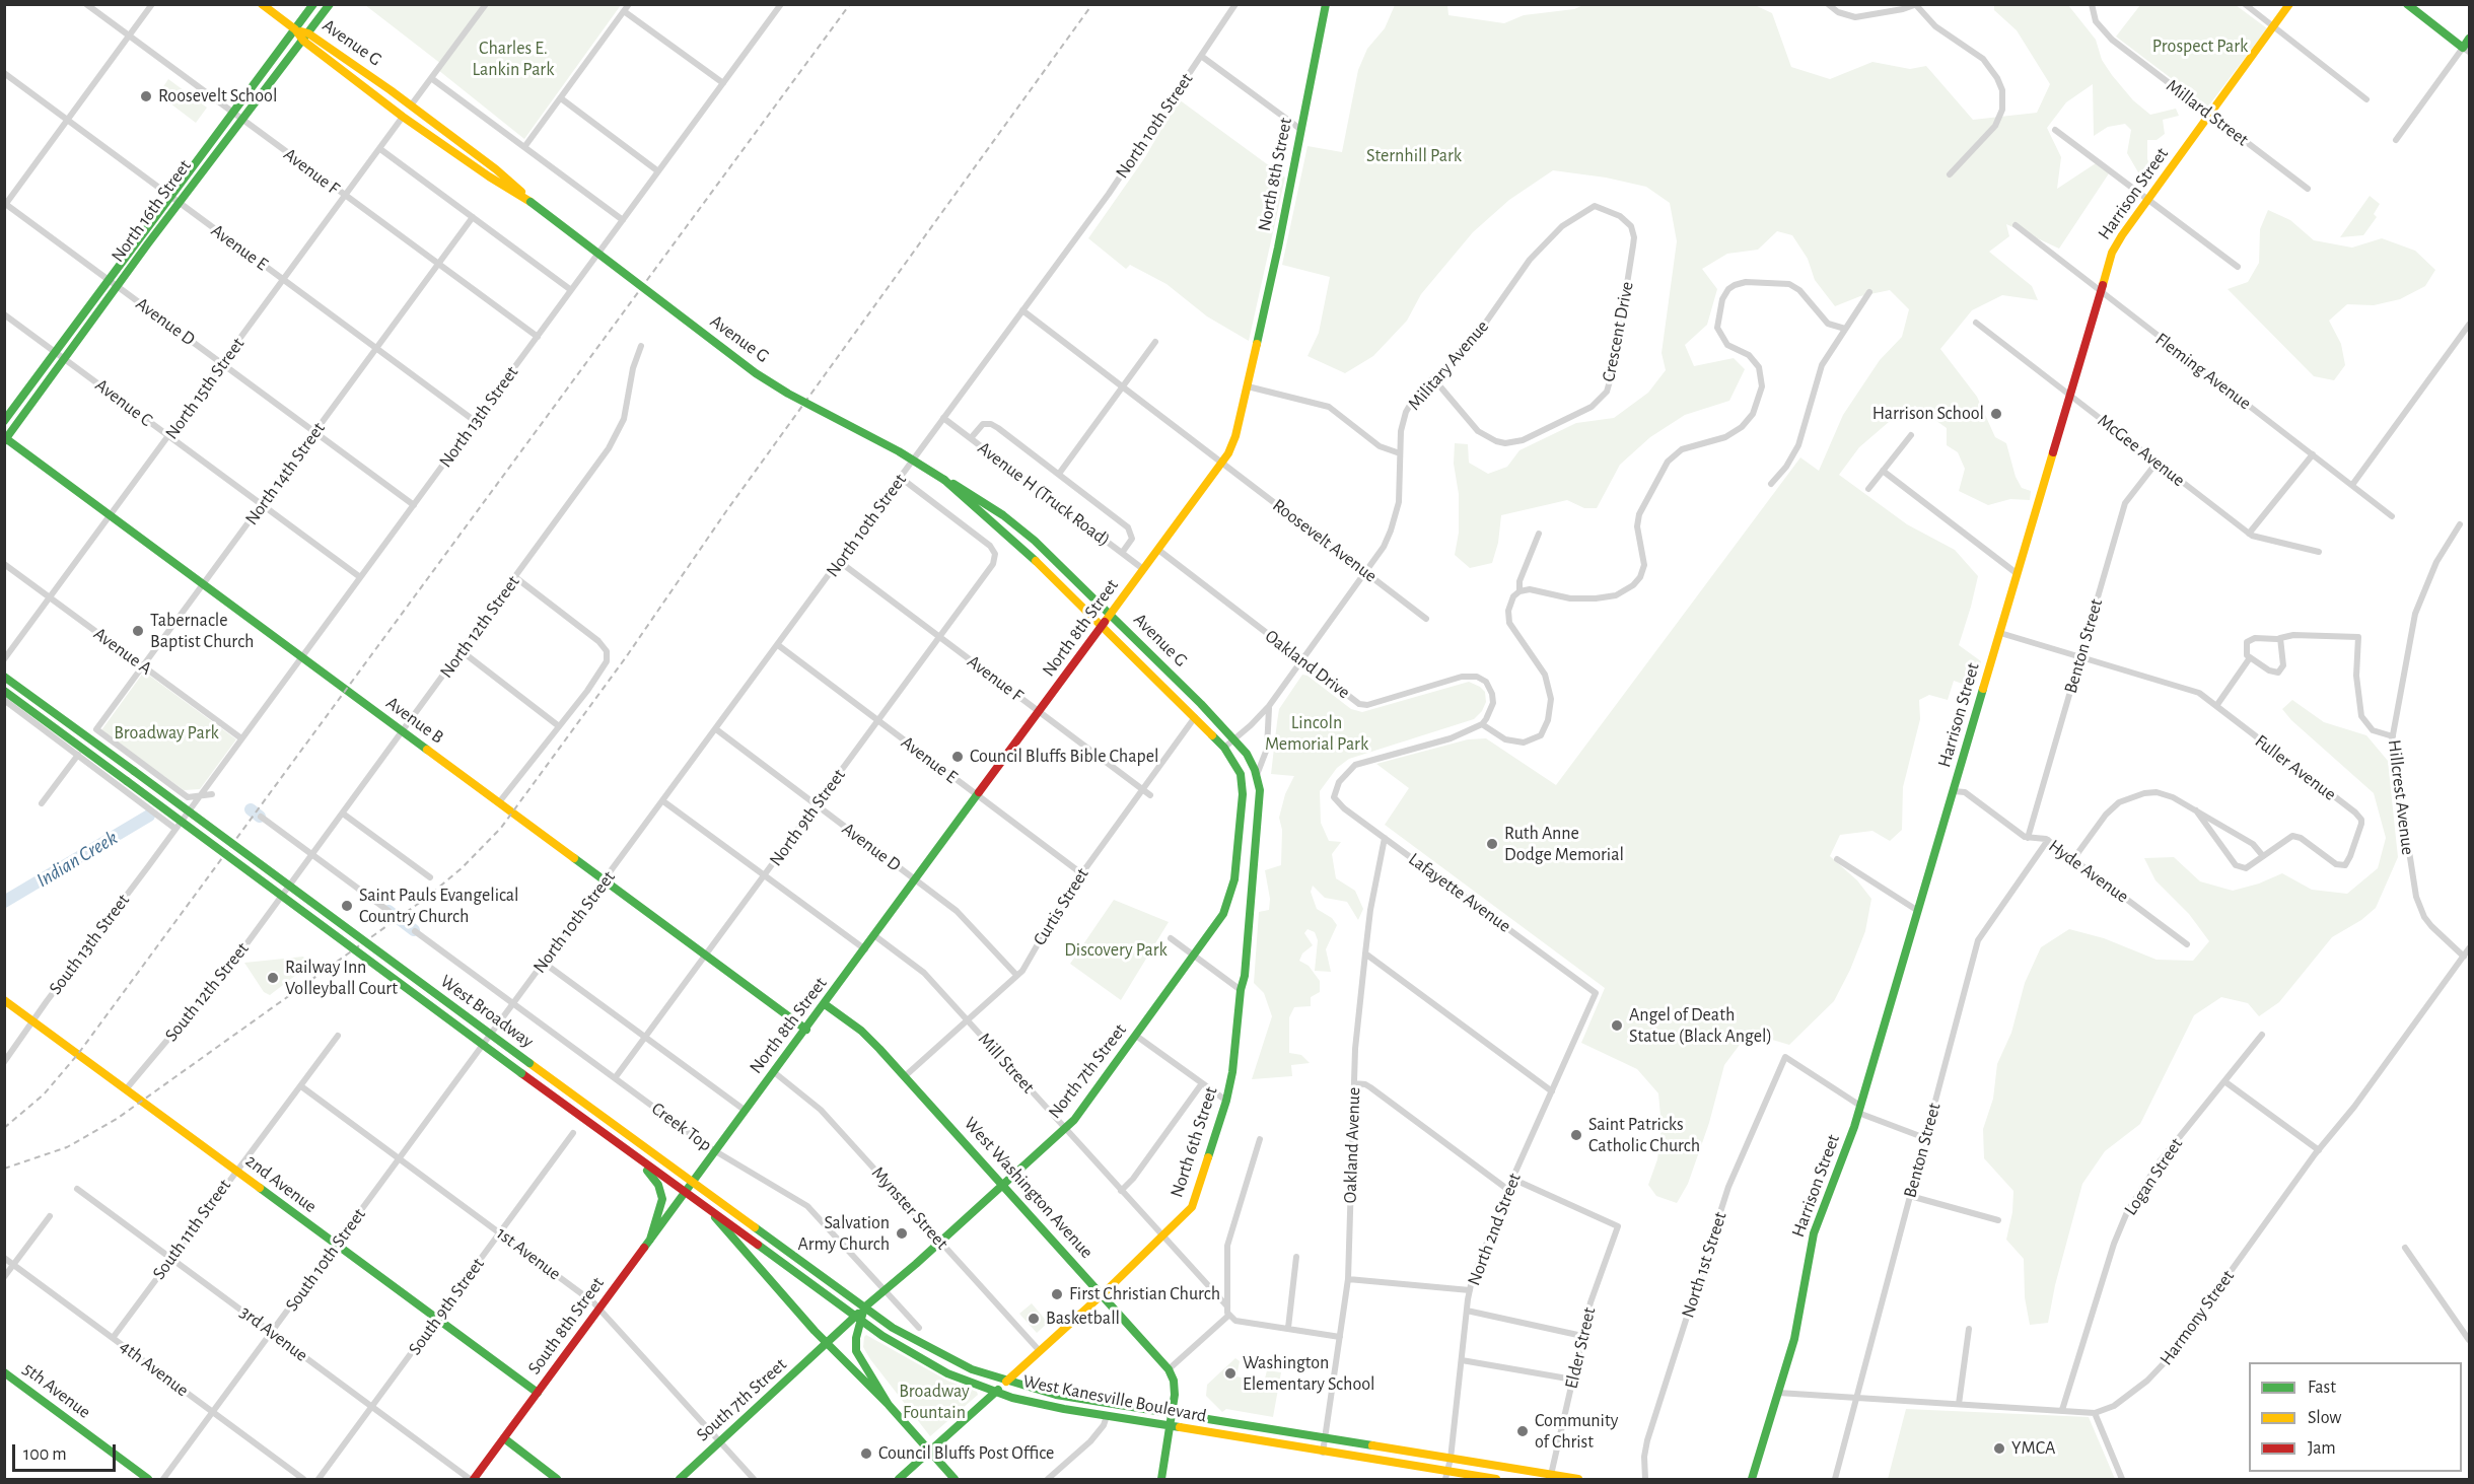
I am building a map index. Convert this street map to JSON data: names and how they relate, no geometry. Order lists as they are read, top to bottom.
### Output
{
  "streets": {
    "main road": [
      "Avenue G",
      "North 8th Street",
      "Harrison Street",
      "North 16th Street",
      "Avenue B",
      "West Broadway",
      "North 7th Street",
      "North 6th Street",
      "2nd Avenue",
      "West Washington Avenue",
      "South 8th Street",
      "5th Avenue",
      "West Kanesville Boulevard",
      "South 7th Street"
    ],
    "street": [
      "Millard Street",
      "North 10th Street",
      "Avenue F",
      "Avenue E",
      "Avenue D",
      "Crescent Drive",
      "Military Avenue",
      "Fleming Avenue",
      "North 15th Street",
      "Avenue C",
      "North 13th Street",
      "McGee Avenue",
      "North 14th Street",
      "Avenue H (Truck Road)",
      "Roosevelt Avenue",
      "North 12th Street",
      "Benton Street",
      "Avenue A",
      "Oakland Drive",
      "Fuller Avenue",
      "Hillcrest Avenue",
      "North 9th Street",
      "Hyde Avenue",
      "Lafayette Avenue",
      "Curtis Street",
      "South 13th Street",
      "South 12th Street",
      "Mill Street",
      "Creek Top",
      "Oakland Avenue",
      "Logan Street",
      "Mynster Street",
      "South 11th Street",
      "North 2nd Street",
      "1st Avenue",
      "South 10th Street",
      "North 1st Street",
      "South 9th Street",
      "Harmony Street",
      "3rd Avenue",
      "Elder Street",
      "4th Avenue"
    ]
  },
  "crossings": [
    ["Avenue G", "North 8th Street"],
    ["Avenue G", "North 16th Street"],
    ["Avenue G", "Military Avenue"],
    ["Avenue G", "North 15th Street"],
    ["Avenue G", "Curtis Street"],
    ["Avenue G", "North 7th Street"],
    ["Avenue G", "North 6th Street"],
    ["Millard Street", "Harrison Street"],
    ["North 10th Street", "Avenue F"],
    ["North 10th Street", "Avenue E"],
    ["North 10th Street", "Avenue D"],
    ["North 10th Street", "Avenue H (Truck Road)"],
    ["North 10th Street", "Roosevelt Avenue"],
    ["North 10th Street", "Avenue B"],
    ["North 10th Street", "North 9th Street"],
    ["North 10th Street", "Creek Top"],
    ["North 10th Street", "South 10th Street"],
    ["Avenue F", "North 8th Street"],
    ["Avenue F", "North 16th Street"],
    ["Avenue F", "North 15th Street"],
    ["Avenue F", "North 13th Street"],
    ["Avenue F", "North 14th Street"],
    ["Avenue F", "North 9th Street"],
    ["Avenue F", "Curtis Street"],
    ["North 8th Street", "Avenue E"],
    ["North 8th Street", "Avenue D"],
    ["North 8th Street", "Avenue H (Truck Road)"],
    ["North 8th Street", "Roosevelt Avenue"],
    ["North 8th Street", "Oakland Drive"],
    ["North 8th Street", "Avenue B"],
    ["North 8th Street", "West Broadway"],
    ["North 8th Street", "Mill Street"],
    ["North 8th Street", "Creek Top"],
    ["North 8th Street", "West Washington Avenue"],
    ["North 8th Street", "Mynster Street"],
    ["North 8th Street", "South 8th Street"],
    ["Harrison Street", "Fleming Avenue"],
    ["Harrison Street", "McGee Avenue"],
    ["Harrison Street", "Fuller Avenue"],
    ["Harrison Street", "Hyde Avenue"],
    ["Harrison Street", "North 1st Street"],
    ["North 16th Street", "Avenue E"],
    ["North 16th Street", "Avenue D"],
    ["North 16th Street", "Avenue C"],
    ["North 16th Street", "Avenue B"],
    ["Avenue E", "North 15th Street"],
    ["Avenue E", "North 13th Street"],
    ["Avenue E", "North 14th Street"],
    ["Avenue E", "North 9th Street"],
    ["Avenue E", "Curtis Street"],
    ["Avenue D", "North 15th Street"],
    ["Avenue D", "North 13th Street"],
    ["Avenue D", "North 14th Street"],
    ["Avenue D", "North 9th Street"],
    ["Avenue D", "Curtis Street"],
    ["Crescent Drive", "Military Avenue"],
    ["Military Avenue", "Roosevelt Avenue"],
    ["Military Avenue", "Oakland Drive"],
    ["Military Avenue", "North 7th Street"],
    ["Military Avenue", "North 6th Street"],
    ["North 15th Street", "Avenue C"],
    ["North 15th Street", "Avenue A"],
    ["North 15th Street", "Avenue B"],
    ["Avenue C", "North 13th Street"],
    ["Avenue C", "North 14th Street"],
    ["North 13th Street", "North 14th Street"],
    ["North 13th Street", "Avenue A"],
    ["North 13th Street", "Avenue B"],
    ["North 13th Street", "South 13th Street"],
    ["McGee Avenue", "Benton Street"],
    ["North 14th Street", "Avenue A"],
    ["North 14th Street", "Avenue B"],
    ["North 12th Street", "Avenue B"],
    ["North 12th Street", "South 12th Street"],
    ["Benton Street", "Fuller Avenue"],
    ["Benton Street", "Hyde Avenue"],
    ["Oakland Drive", "Lafayette Avenue"],
    ["Avenue B", "North 9th Street"],
    ["Hillcrest Avenue", "Harmony Street"],
    ["North 9th Street", "Creek Top"],
    ["Lafayette Avenue", "Oakland Avenue"],
    ["Lafayette Avenue", "North 2nd Street"],
    ["Curtis Street", "Mill Street"],
    ["Curtis Street", "West Washington Avenue"],
    ["South 13th Street", "2nd Avenue"],
    ["South 12th Street", "2nd Avenue"],
    ["West Broadway", "North 7th Street"],
    ["West Broadway", "North 6th Street"],
    ["West Broadway", "South 8th Street"],
    ["West Broadway", "West Kanesville Boulevard"],
    ["West Broadway", "South 7th Street"],
    ["Mill Street", "North 7th Street"],
    ["Mill Street", "North 6th Street"],
    ["North 7th Street", "Creek Top"],
    ["North 7th Street", "West Washington Avenue"],
    ["North 7th Street", "Mynster Street"],
    ["North 7th Street", "West Kanesville Boulevard"],
    ["North 7th Street", "South 7th Street"],
    ["North 6th Street", "West Washington Avenue"],
    ["North 6th Street", "Mynster Street"],
    ["North 6th Street", "West Kanesville Boulevard"],
    ["Oakland Avenue", "West Kanesville Boulevard"],
    ["2nd Avenue", "South 11th Street"],
    ["2nd Avenue", "South 10th Street"],
    ["2nd Avenue", "South 9th Street"],
    ["2nd Avenue", "South 8th Street"],
    ["South 11th Street", "1st Avenue"],
    ["South 11th Street", "3rd Avenue"],
    ["South 11th Street", "4th Avenue"],
    ["North 2nd Street", "Elder Street"],
    ["North 2nd Street", "West Kanesville Boulevard"],
    ["1st Avenue", "South 10th Street"],
    ["1st Avenue", "South 9th Street"],
    ["1st Avenue", "South 8th Street"],
    ["1st Avenue", "South 7th Street"],
    ["South 10th Street", "3rd Avenue"],
    ["South 10th Street", "4th Avenue"],
    ["South 9th Street", "3rd Avenue"],
    ["South 8th Street", "3rd Avenue"],
    ["Elder Street", "West Kanesville Boulevard"]
  ],
  "water": ["Indian Creek"],
  "parks": [
    "Prospect Park",
    "Charles E. Lankin Park",
    "Sternhill Park",
    "Lincoln Memorial Park",
    "Broadway Park",
    "Discovery Park",
    "Broadway Fountain"
  ],
  "places": [
    "Roosevelt School",
    "Harrison School",
    "Tabernacle Baptist Church",
    "Council Bluffs Bible Chapel",
    "Ruth Anne Dodge Memorial",
    "Saint Pauls Evangelical Country Church",
    "Railway Inn Volleyball Court",
    "Angel of Death Statue (Black Angel)",
    "Saint Patricks Catholic Church",
    "Salvation Army Church",
    "First Christian Church",
    "Basketball",
    "Washington Elementary School",
    "Community of Christ",
    "YMCA",
    "Council Bluffs Post Office"
  ],
  "legend": ["Fast", "Slow", "Jam"],
  "scale_bar": "100 m"
}
